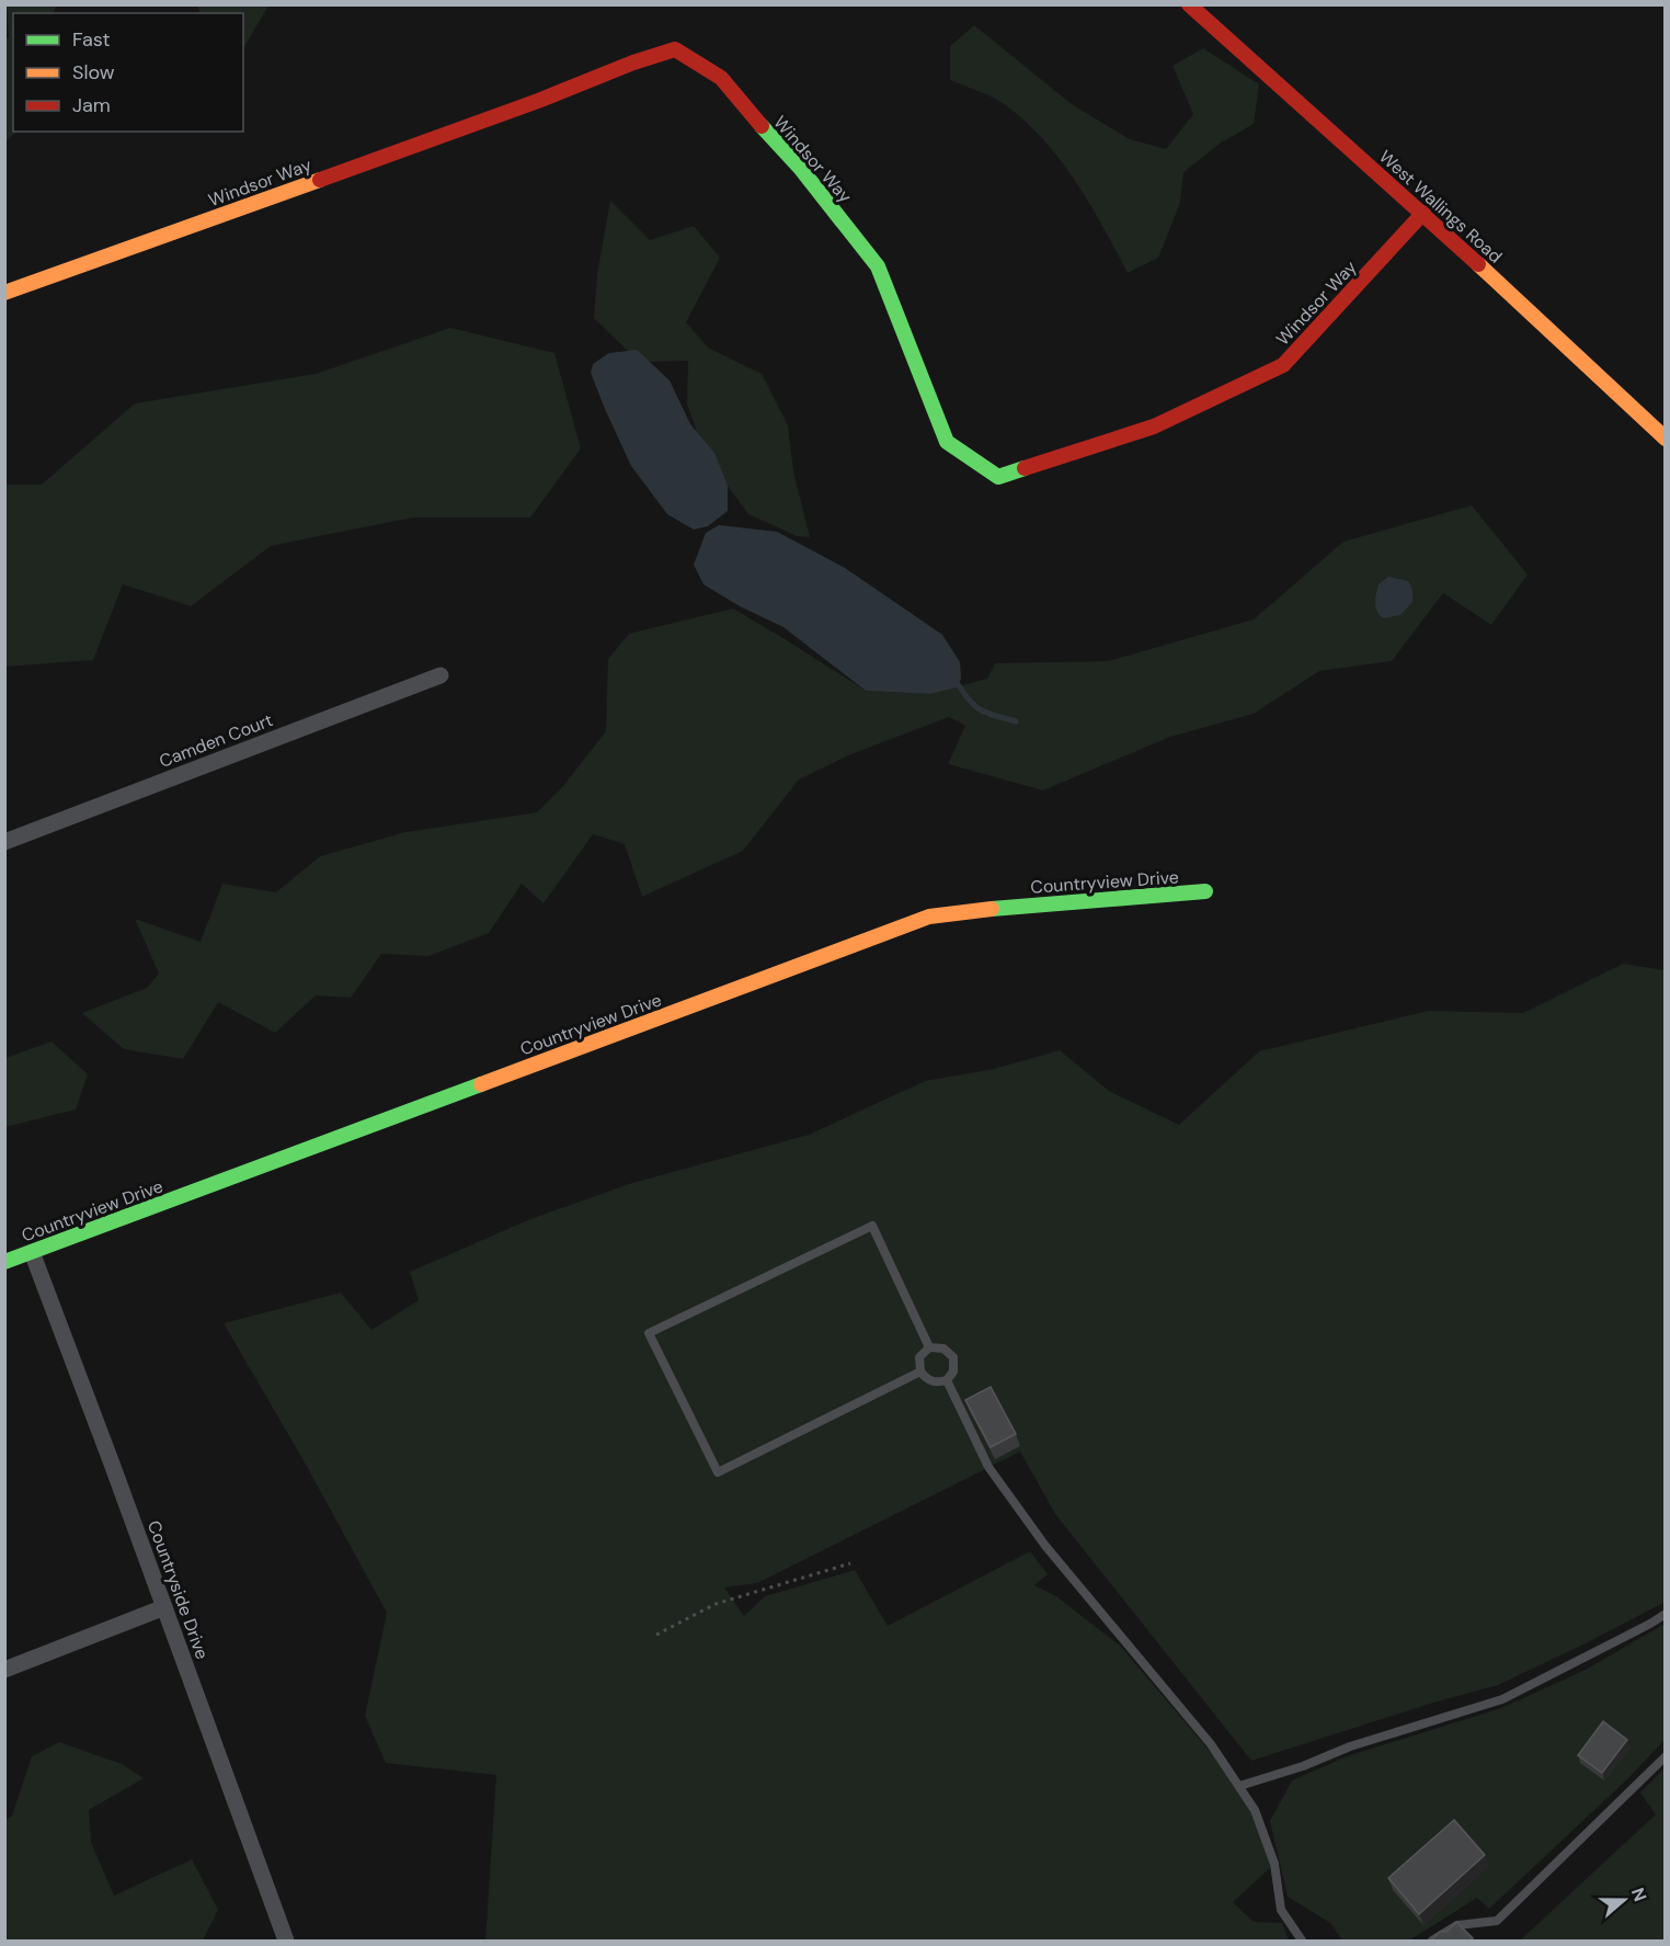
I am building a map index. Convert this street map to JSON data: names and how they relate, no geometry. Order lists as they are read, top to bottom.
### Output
{
  "streets": {
    "street": [
      "Windsor Way",
      "West Wallings Road",
      "Camden Court",
      "Countryview Drive",
      "Countryside Drive"
    ]
  },
  "crossings": [
    ["Windsor Way", "West Wallings Road"],
    ["Countryview Drive", "Countryside Drive"]
  ],
  "legend": ["Fast", "Slow", "Jam"],
  "north": "right"
}
